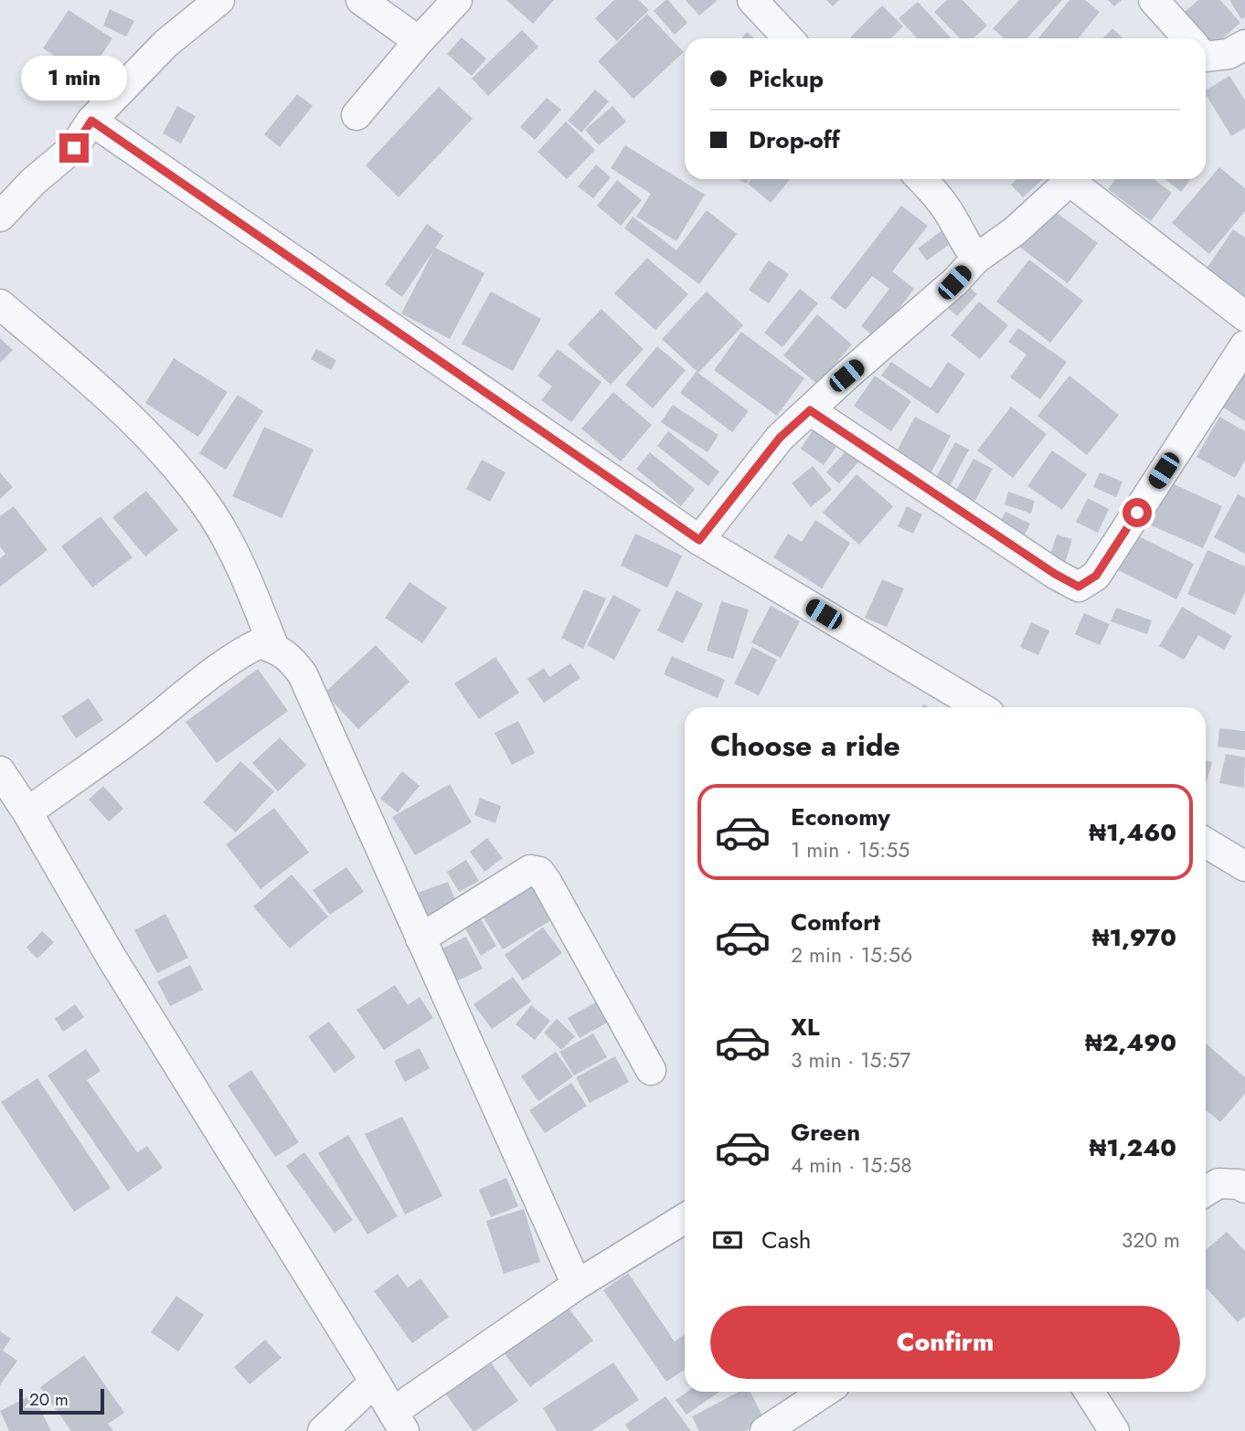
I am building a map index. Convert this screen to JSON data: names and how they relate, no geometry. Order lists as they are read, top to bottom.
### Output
{
  "scale_bar": "20 m",
  "page": {
    "banner": ["Pickup", "Drop-off"],
    "bubble": "1 min",
    "heading": "Choose a ride",
    "list": [
      {
        "name": "Economy",
        "note": "1 min · 15:55",
        "value": "₦1,460"
      },
      {
        "name": "Comfort",
        "note": "2 min · 15:56",
        "value": "₦1,970"
      },
      {
        "name": "XL",
        "note": "3 min · 15:57",
        "value": "₦2,490"
      },
      {
        "name": "Green",
        "note": "4 min · 15:58",
        "value": "₦1,240"
      }
    ],
    "pay": ["Cash", "320 m"],
    "buttons": "Confirm",
    "scale": "20 m"
  }
}
